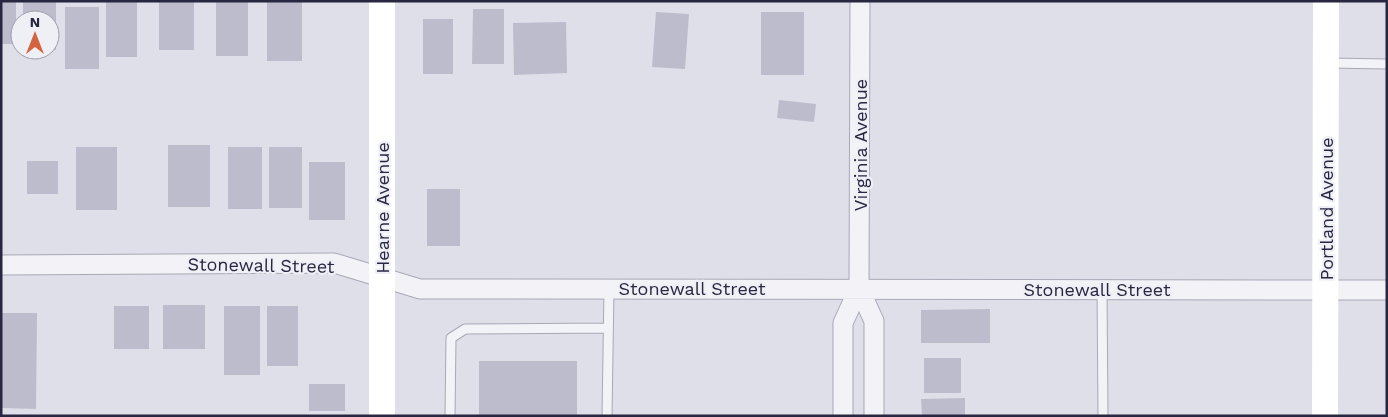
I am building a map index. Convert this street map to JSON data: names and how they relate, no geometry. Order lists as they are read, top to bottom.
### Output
{
  "streets": {
    "street": [
      "Virginia Avenue",
      "Hearne Avenue",
      "Portland Avenue",
      "Stonewall Street"
    ]
  },
  "crossings": [
    ["Virginia Avenue", "Stonewall Street"],
    ["Hearne Avenue", "Stonewall Street"],
    ["Portland Avenue", "Stonewall Street"]
  ],
  "north": "top"
}
